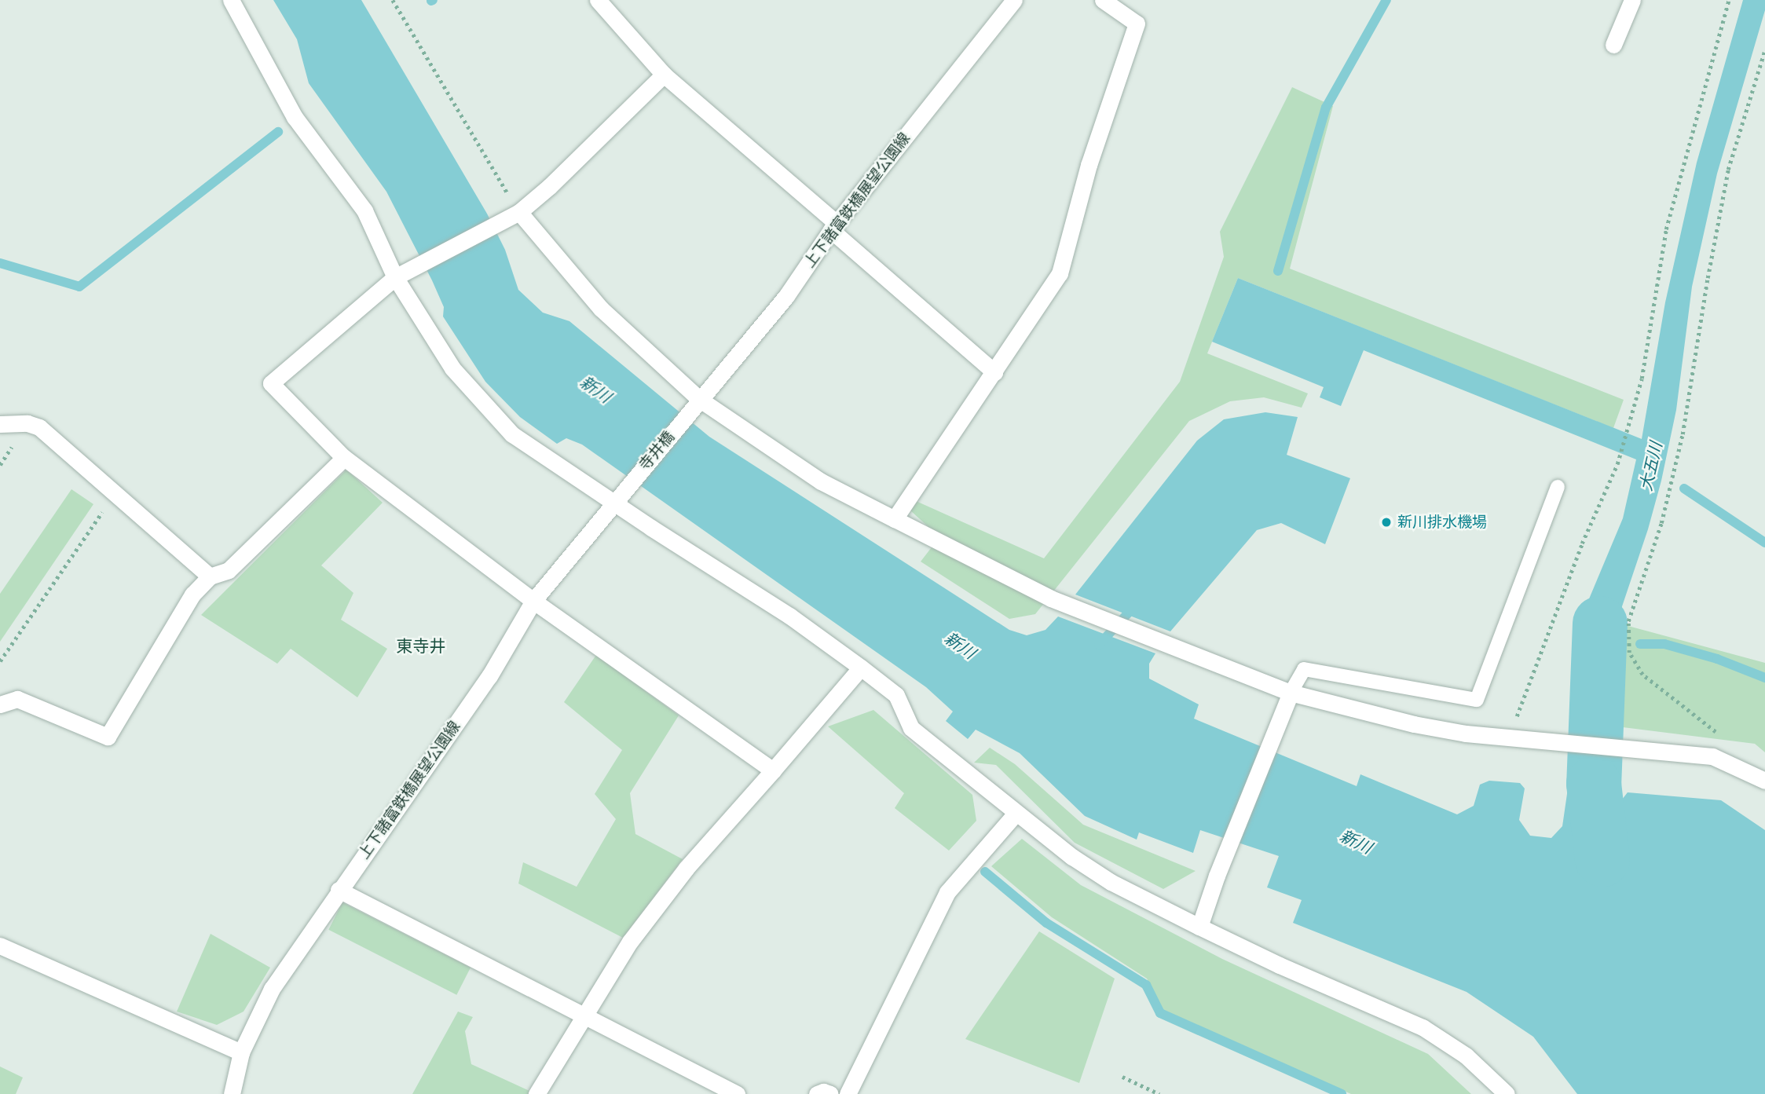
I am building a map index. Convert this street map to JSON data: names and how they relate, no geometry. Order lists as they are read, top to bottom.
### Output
{
  "streets": {
    "street": ["上下諸富鉄橋展望公園線", "寺井橋"]
  },
  "crossings": [
    ["上下諸富鉄橋展望公園線", "寺井橋"]
  ],
  "districts": ["東寺井"],
  "water": ["新川", "大五川"],
  "places": ["新川排水機場"]
}
